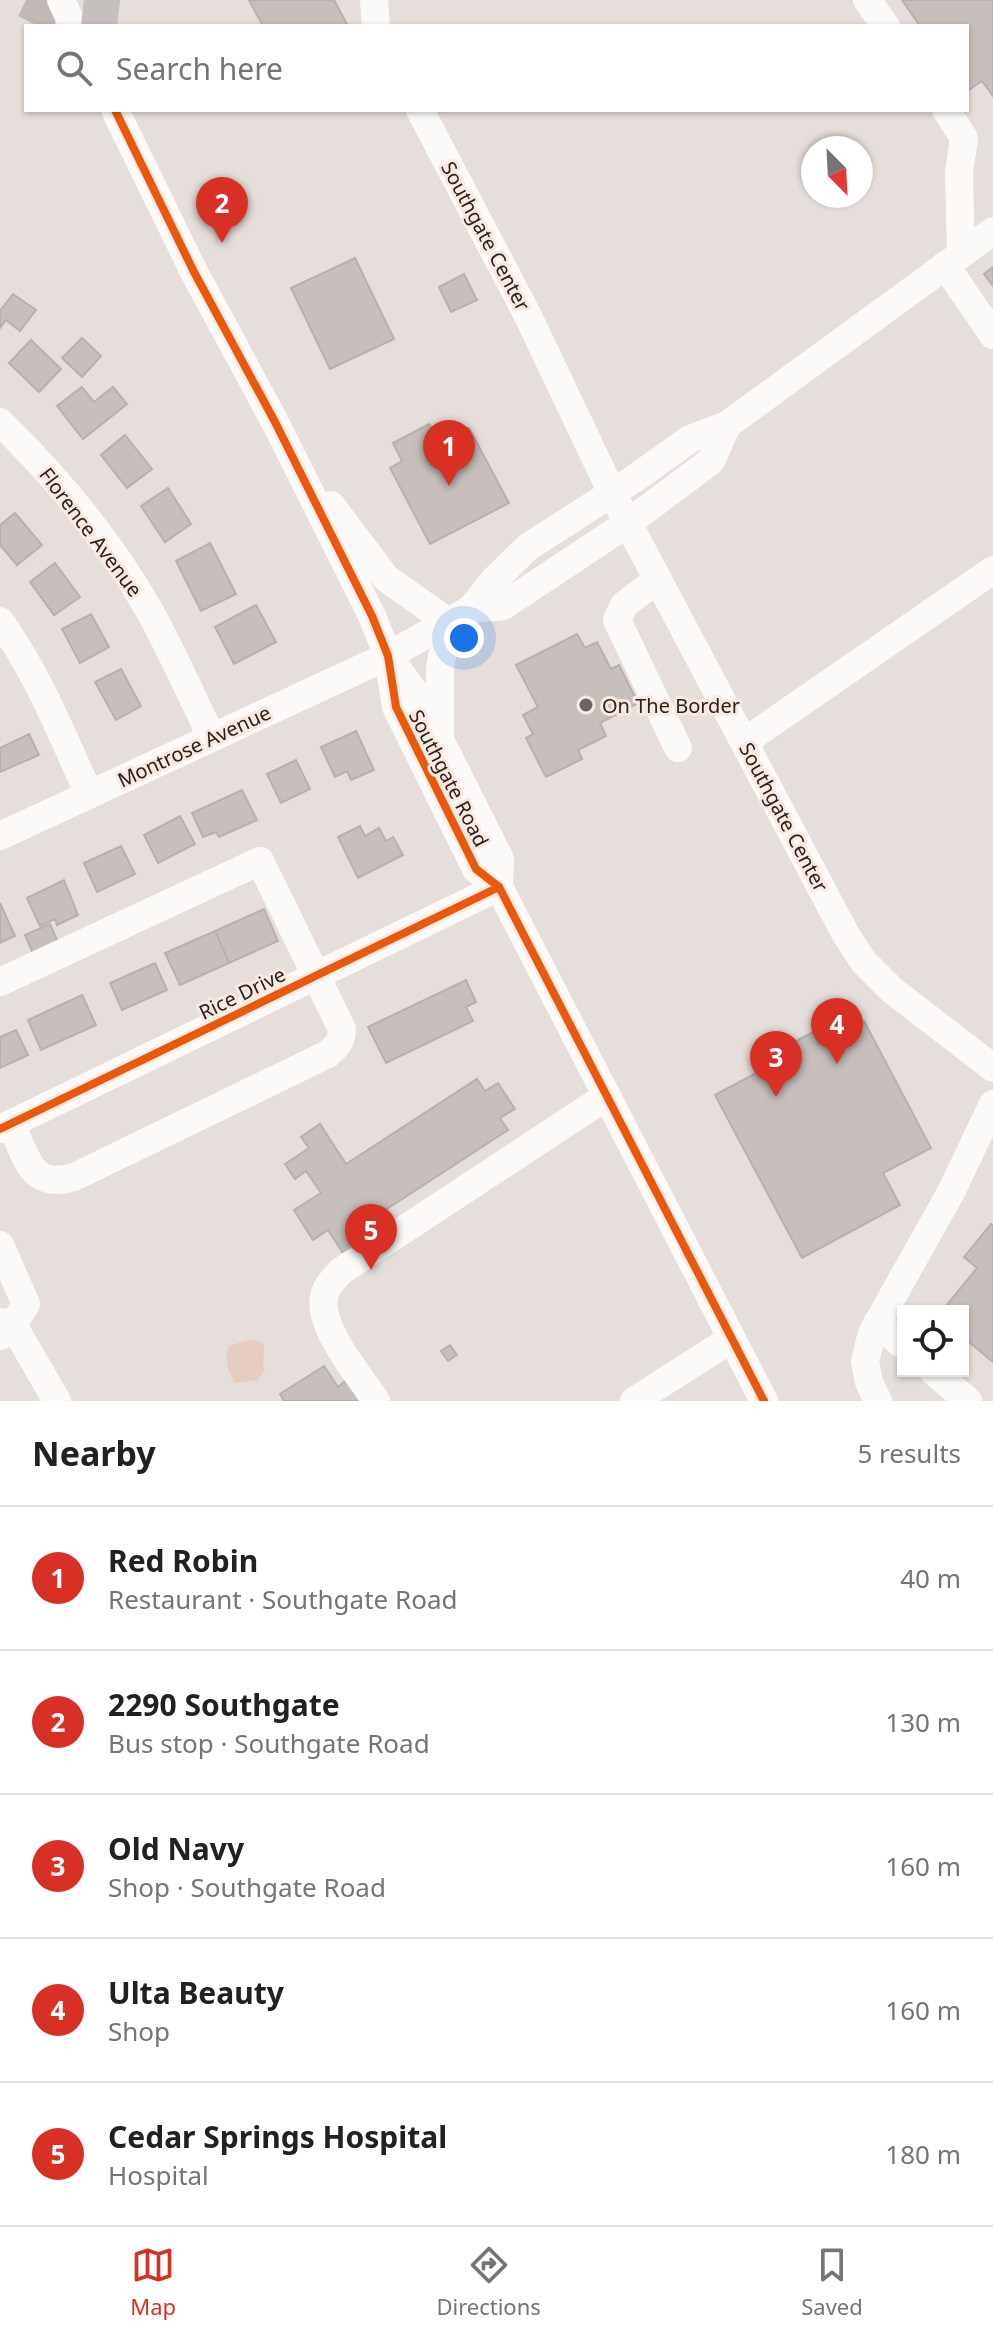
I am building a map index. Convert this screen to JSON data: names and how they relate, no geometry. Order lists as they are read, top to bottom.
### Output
{
  "streets": {
    "street": [
      "Southgate Center",
      "Florence Avenue",
      "Montrose Avenue",
      "Southgate Road",
      "Rice Drive"
    ]
  },
  "crossings": [
    ["Florence Avenue", "Montrose Avenue"],
    ["Montrose Avenue", "Southgate Road"],
    ["Southgate Road", "Rice Drive"]
  ],
  "places": ["On The Border"],
  "north": "bottom right",
  "page": {
    "search": "Search here",
    "pins": [
      "2",
      "1",
      "4",
      "3",
      "5"
    ],
    "heading": ["Nearby", "5 results"],
    "list": [
      {
        "mark": "1",
        "name": "Red Robin",
        "note": "Restaurant · Southgate Road",
        "value": "40 m"
      },
      {
        "mark": "2",
        "name": "2290 Southgate",
        "note": "Bus stop · Southgate Road",
        "value": "130 m"
      },
      {
        "mark": "3",
        "name": "Old Navy",
        "note": "Shop · Southgate Road",
        "value": "160 m"
      },
      {
        "mark": "4",
        "name": "Ulta Beauty",
        "note": "Shop",
        "value": "160 m"
      },
      {
        "mark": "5",
        "name": "Cedar Springs Hospital",
        "note": "Hospital",
        "value": "180 m"
      }
    ],
    "nav": ["Map", "Directions", "Saved"]
  }
}
